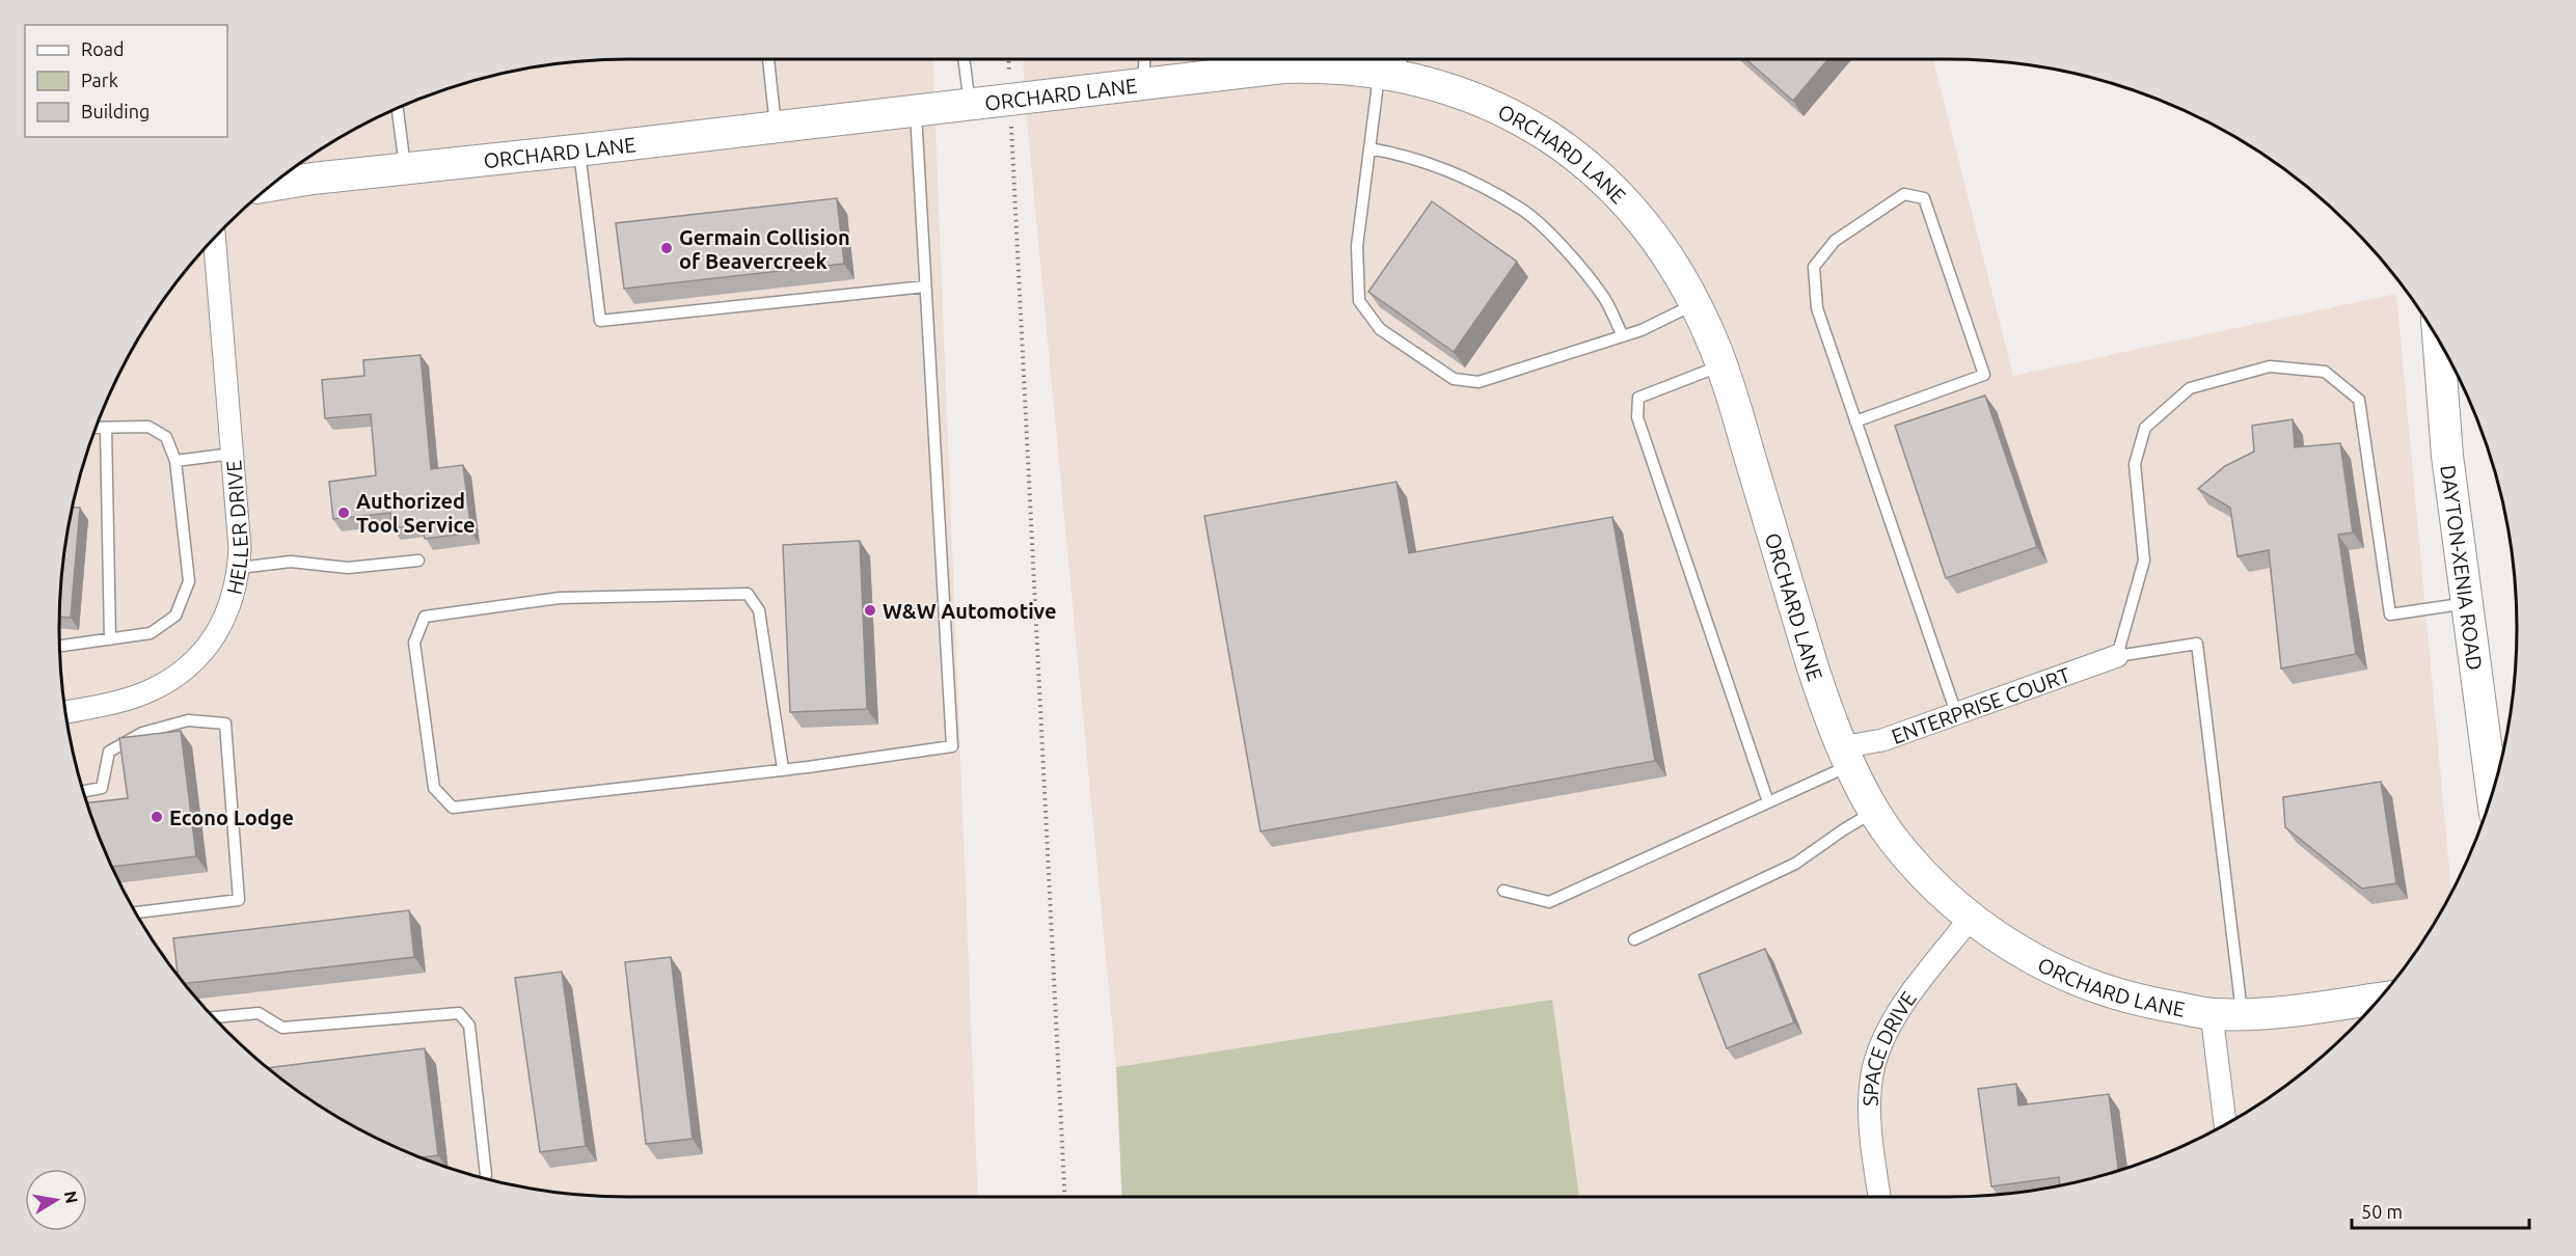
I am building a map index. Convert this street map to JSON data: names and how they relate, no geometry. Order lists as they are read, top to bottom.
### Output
{
  "streets": {
    "main road": ["ORCHARD LANE", "DAYTON-XENIA ROAD"],
    "street": ["HELLER DRIVE", "ENTERPRISE COURT", "SPACE DRIVE"]
  },
  "crossings": [
    ["ORCHARD LANE", "ENTERPRISE COURT"],
    ["ORCHARD LANE", "SPACE DRIVE"]
  ],
  "places": [
    "Germain Collision of Beavercreek",
    "Authorized Tool Service",
    "W&W Automotive",
    "Econo Lodge"
  ],
  "legend": ["Road", "Park", "Building"],
  "scale_bar": "50 m",
  "north": "right"
}
